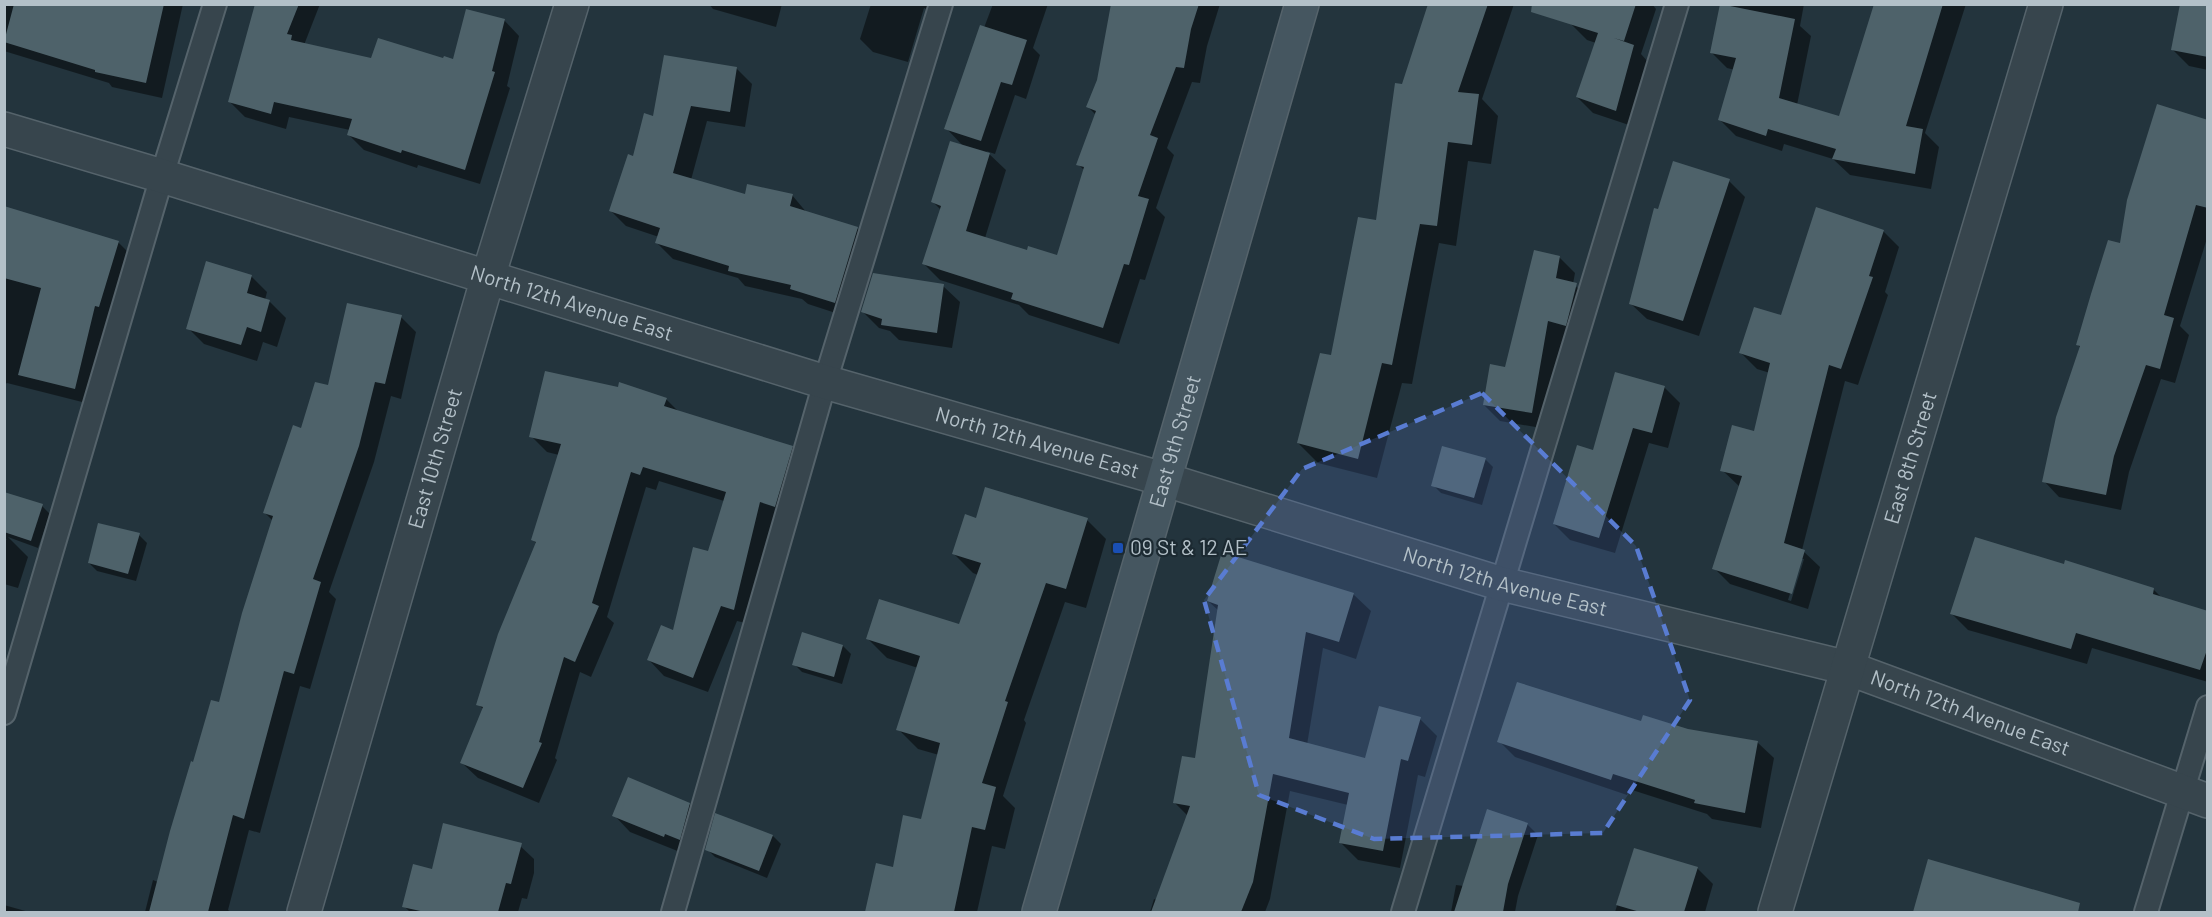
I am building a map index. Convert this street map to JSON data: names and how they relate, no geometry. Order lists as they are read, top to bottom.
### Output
{
  "streets": {
    "street": [
      "North 12th Avenue East",
      "East 9th Street",
      "East 10th Street",
      "East 8th Street"
    ]
  },
  "crossings": [
    ["North 12th Avenue East", "East 9th Street"],
    ["North 12th Avenue East", "East 10th Street"],
    ["North 12th Avenue East", "East 8th Street"]
  ],
  "places": {
    "transit": ["09 St & 12 AE"]
  }
}
